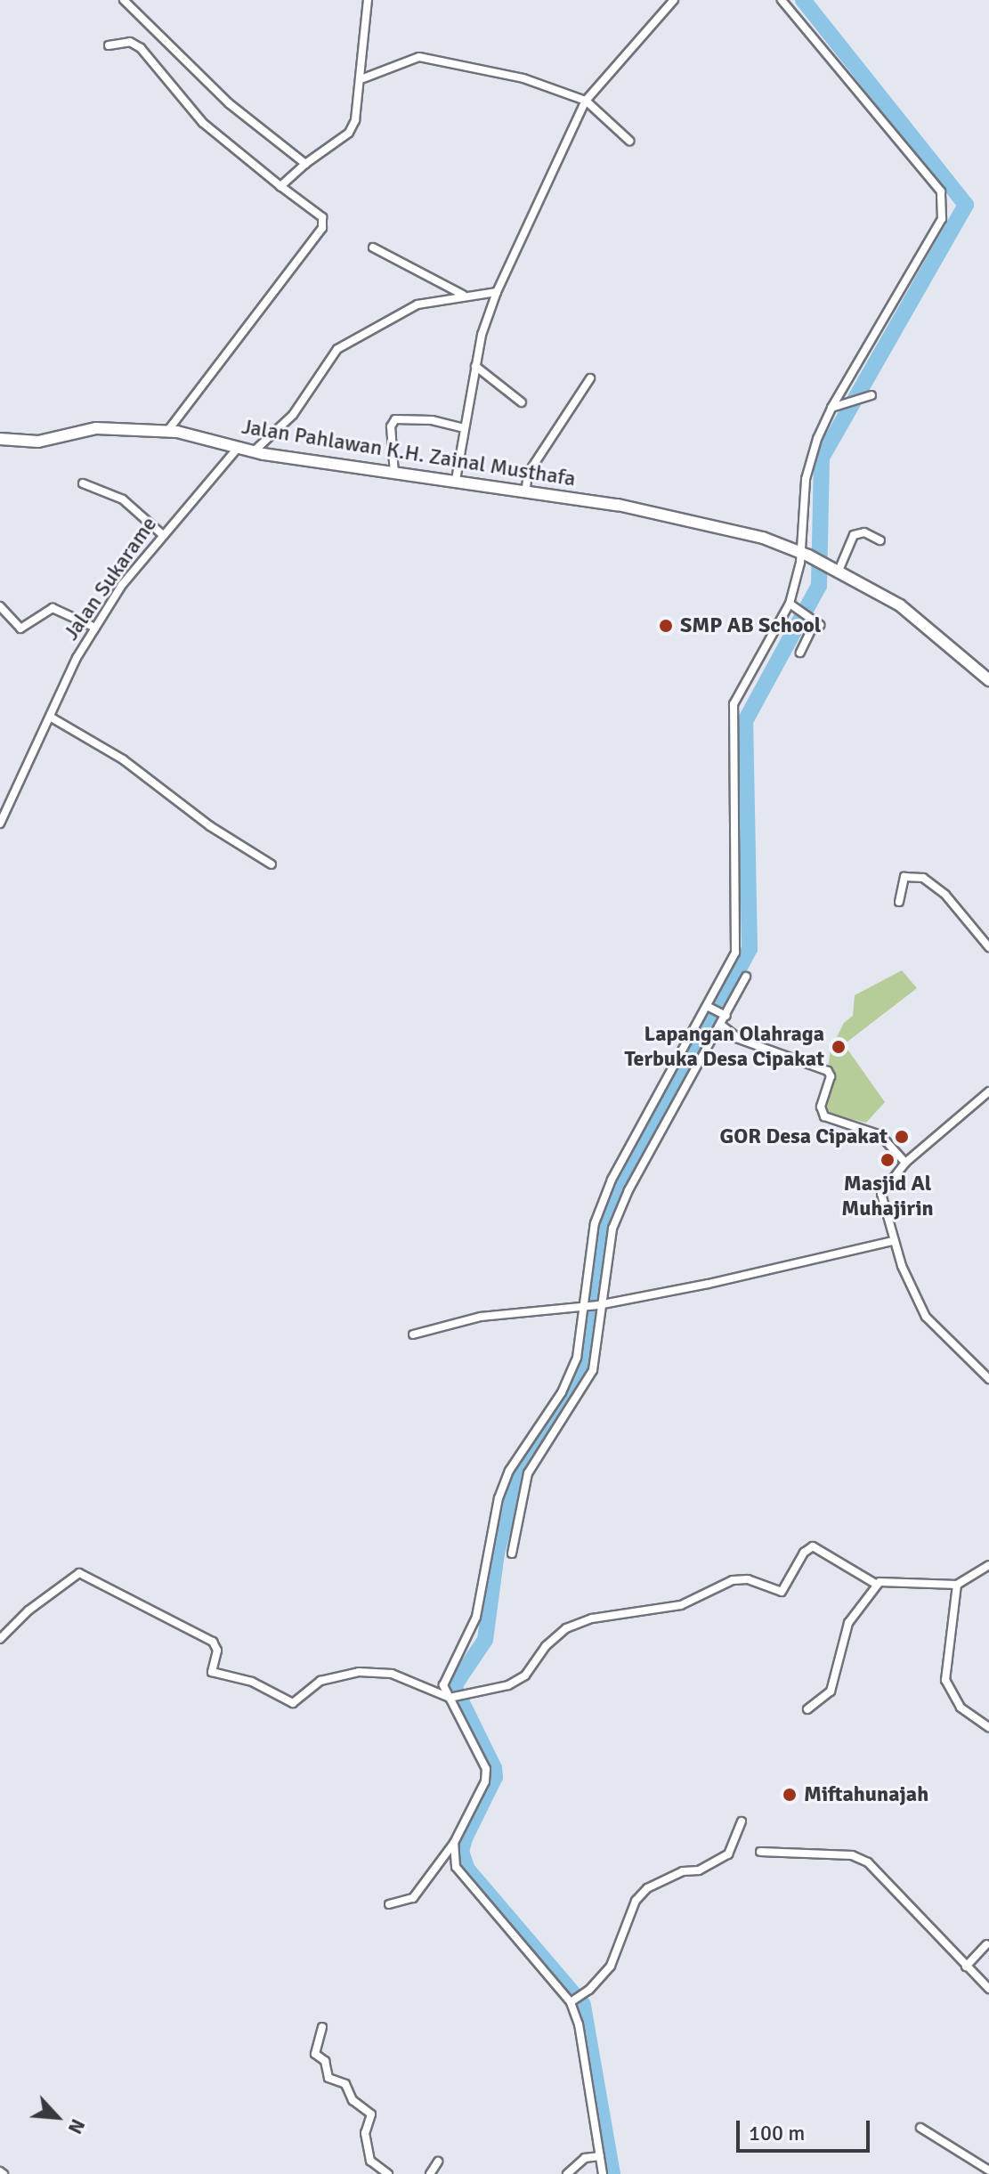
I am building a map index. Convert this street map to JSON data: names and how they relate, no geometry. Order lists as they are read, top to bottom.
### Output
{
  "streets": {
    "street": ["Jalan Pahlawan K.H. Zainal Musthafa", "Jalan Sukarame"]
  },
  "crossings": [
    ["Jalan Pahlawan K.H. Zainal Musthafa", "Jalan Sukarame"]
  ],
  "places": [
    "SMP AB School",
    "Lapangan Olahraga Terbuka Desa Cipakat",
    "GOR Desa Cipakat",
    "Masjid Al Muhajirin",
    "Miftahunajah"
  ],
  "scale_bar": "100 m",
  "north": "bottom right"
}
